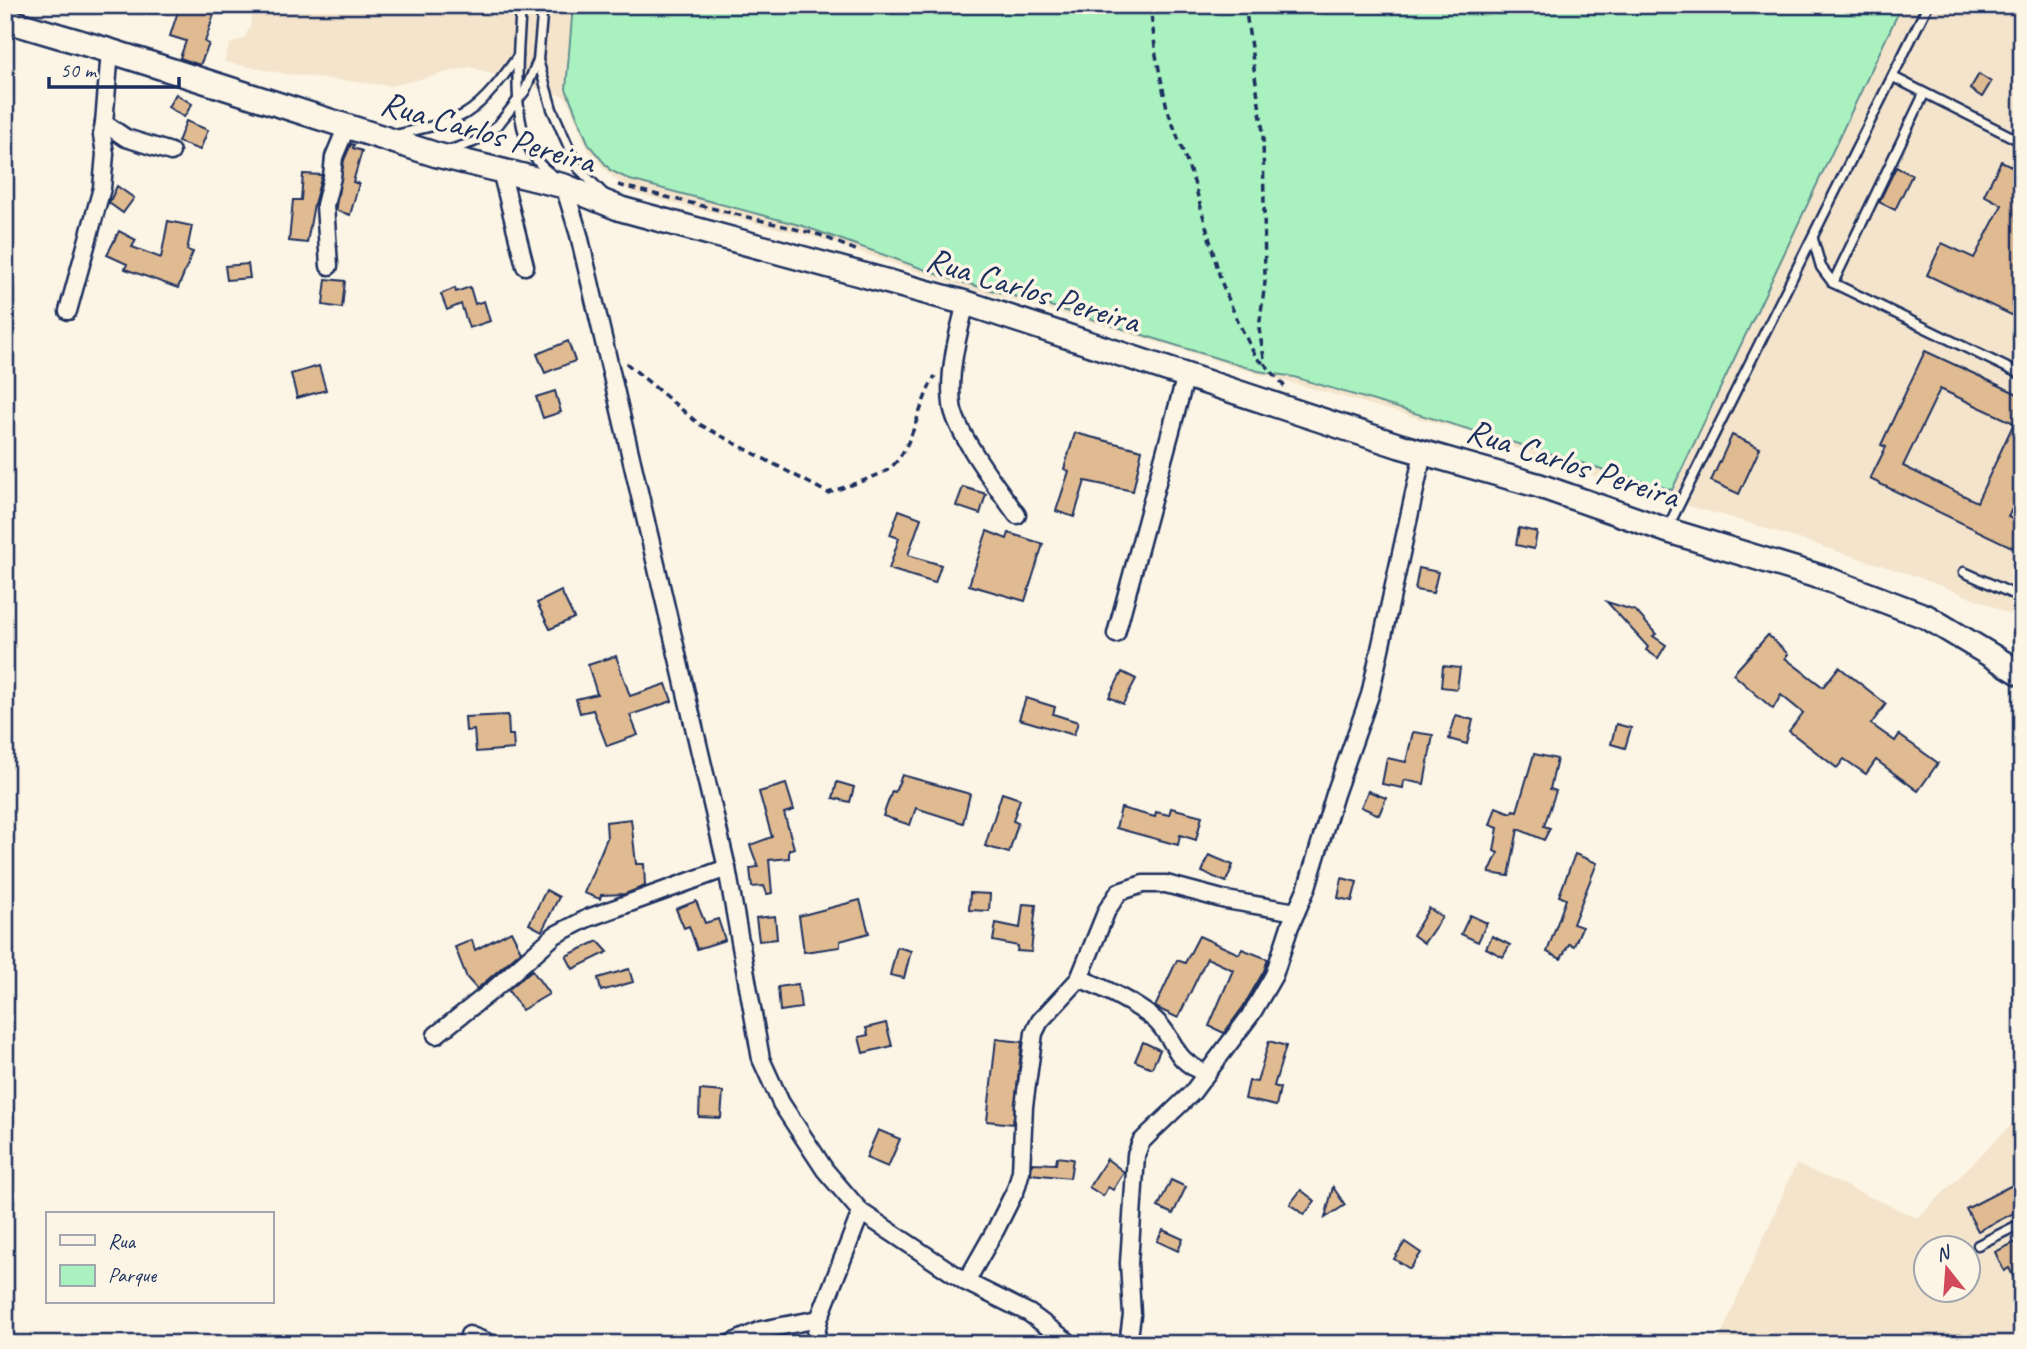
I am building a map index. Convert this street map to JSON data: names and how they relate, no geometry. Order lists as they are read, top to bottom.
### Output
{
  "streets": {
    "main road": ["Rua Carlos Pereira"]
  },
  "legend": ["Rua", "Parque"],
  "scale_bar": "50 m",
  "north": "top"
}
